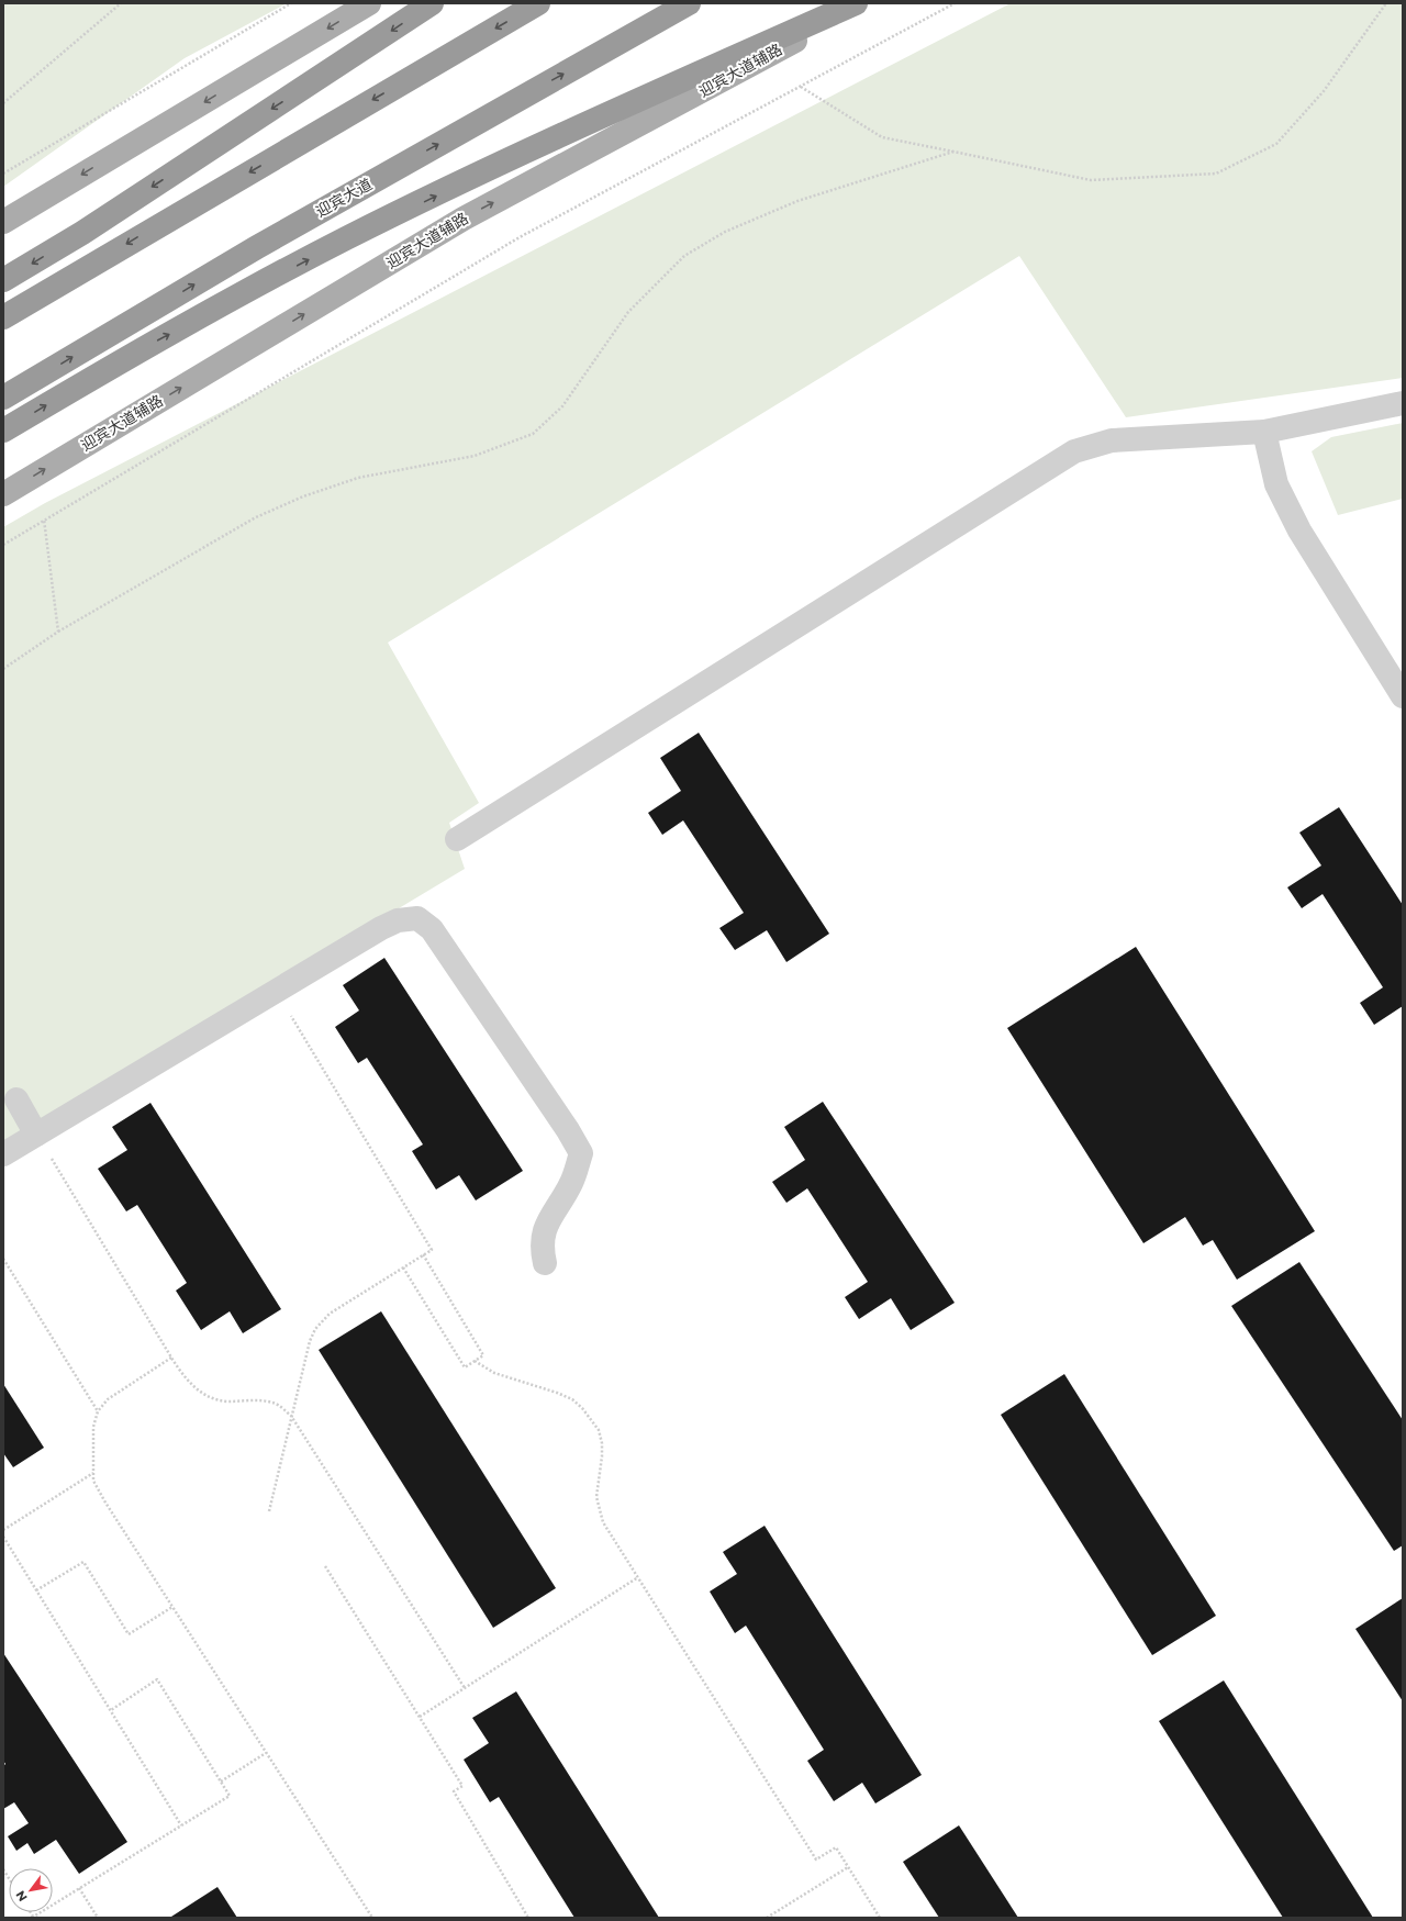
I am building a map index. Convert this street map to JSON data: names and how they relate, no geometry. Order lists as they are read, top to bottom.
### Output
{
  "streets": {
    "highway": ["迎宾大道"],
    "main road": ["迎宾大道辅路"]
  },
  "one_way": ["迎宾大道辅路"],
  "north": "bottom left"
}
